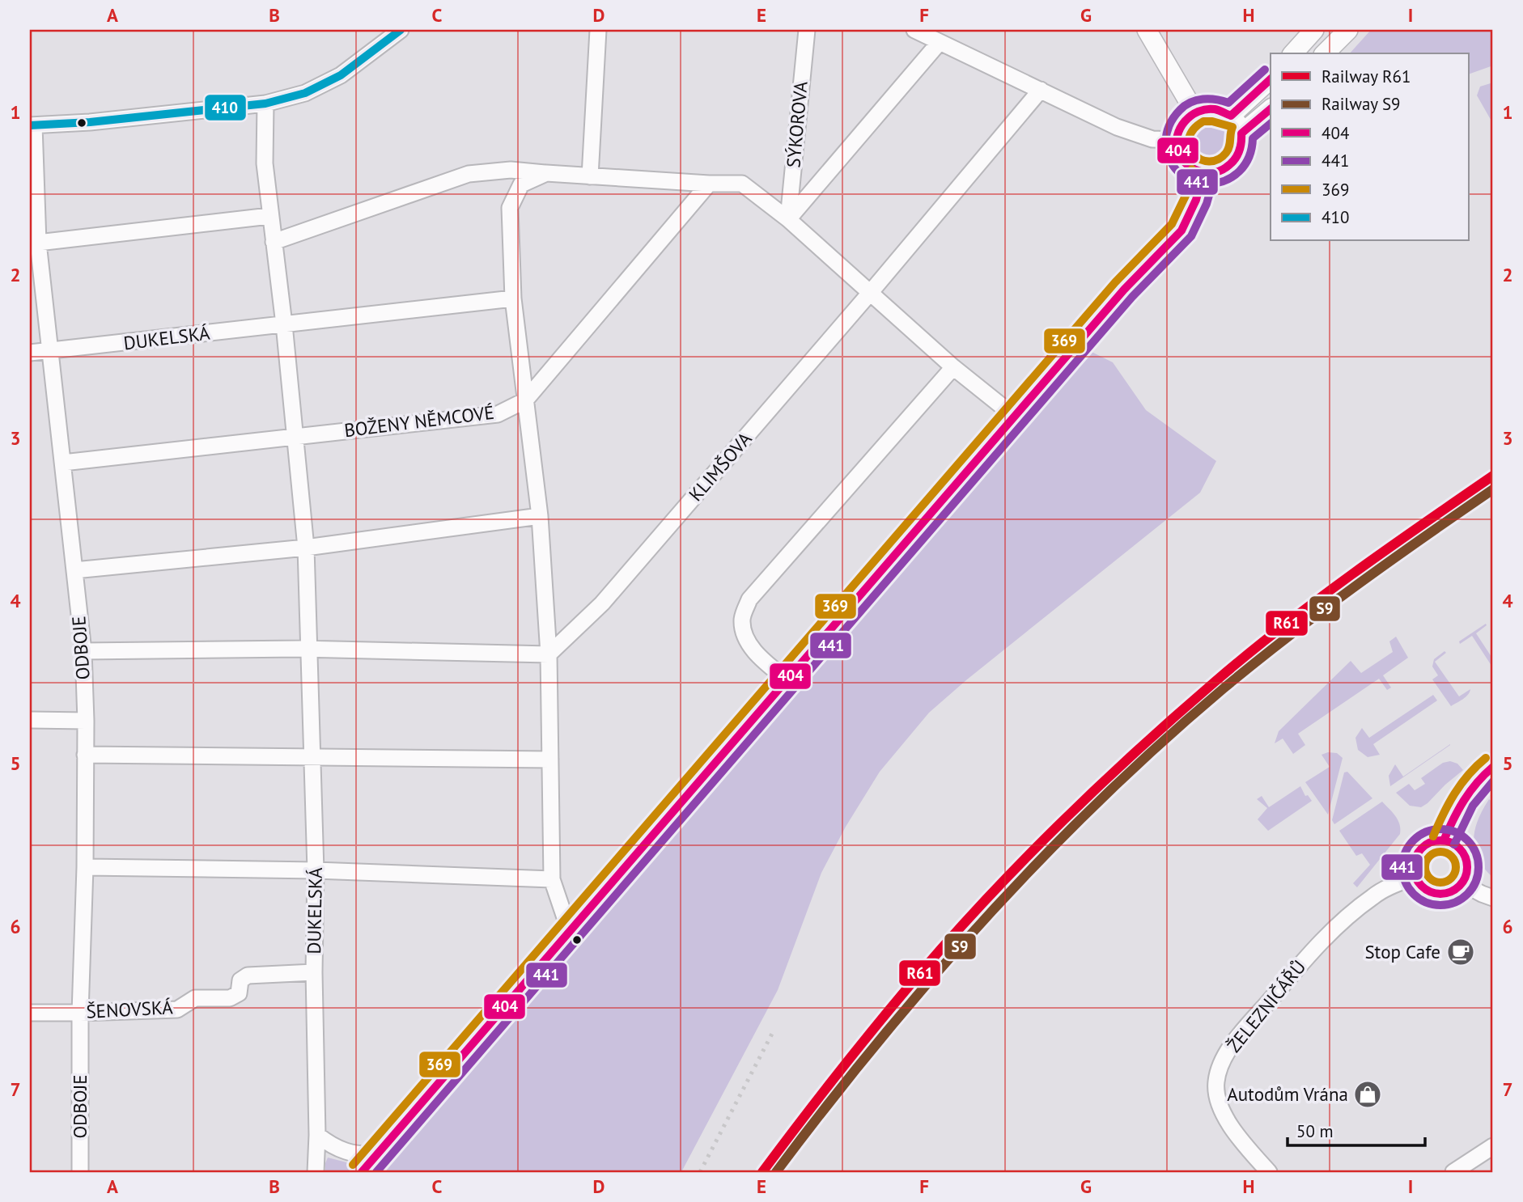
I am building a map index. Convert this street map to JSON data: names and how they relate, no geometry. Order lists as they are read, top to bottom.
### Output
{
  "streets": {
    "street": [
      "SÝKOROVA",
      "DUKELSKÁ",
      "BOŽENY NĚMCOVÉ",
      "KLIMŠOVA",
      "ODBOJE",
      "ŽELEZNIČÁŘŮ",
      "ŠENOVSKÁ"
    ]
  },
  "crossings": [
    ["DUKELSKÁ", "BOŽENY NĚMCOVÉ"],
    ["DUKELSKÁ", "ODBOJE"],
    ["DUKELSKÁ", "ŠENOVSKÁ"],
    ["BOŽENY NĚMCOVÉ", "ODBOJE"],
    ["ODBOJE", "ŠENOVSKÁ"]
  ],
  "places": {
    "cafe": ["Stop Cafe"],
    "shop": ["Autodům Vrána"]
  },
  "lines": [
    "transit line 410",
    "transit line 441",
    "transit line 404",
    "transit line 369",
    "rail line R61",
    "rail line S9"
  ],
  "legend": [
    "Railway R61",
    "Railway S9",
    "404",
    "441",
    "369",
    "410"
  ],
  "scale_bar": "50 m",
  "grid": {
    "columns": [
      "A",
      "B",
      "C",
      "D",
      "E",
      "F",
      "G",
      "H",
      "I"
    ],
    "rows": [
      "1",
      "2",
      "3",
      "4",
      "5",
      "6",
      "7"
    ]
  }
}
